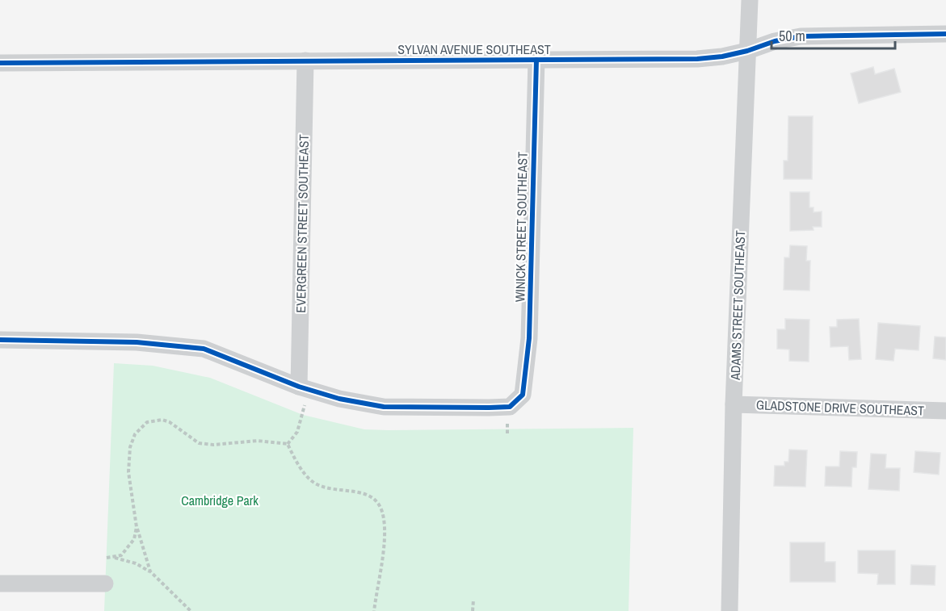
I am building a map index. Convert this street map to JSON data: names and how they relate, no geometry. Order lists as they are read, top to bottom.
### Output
{
  "streets": {
    "street": [
      "SYLVAN AVENUE SOUTHEAST",
      "EVERGREEN STREET SOUTHEAST",
      "WINICK STREET SOUTHEAST",
      "ADAMS STREET SOUTHEAST",
      "GLADSTONE DRIVE SOUTHEAST"
    ]
  },
  "crossings": [
    ["SYLVAN AVENUE SOUTHEAST", "EVERGREEN STREET SOUTHEAST"],
    ["SYLVAN AVENUE SOUTHEAST", "WINICK STREET SOUTHEAST"],
    ["SYLVAN AVENUE SOUTHEAST", "ADAMS STREET SOUTHEAST"],
    ["EVERGREEN STREET SOUTHEAST", "WINICK STREET SOUTHEAST"],
    ["ADAMS STREET SOUTHEAST", "GLADSTONE DRIVE SOUTHEAST"]
  ],
  "parks": ["Cambridge Park"],
  "scale_bar": "50 m"
}
